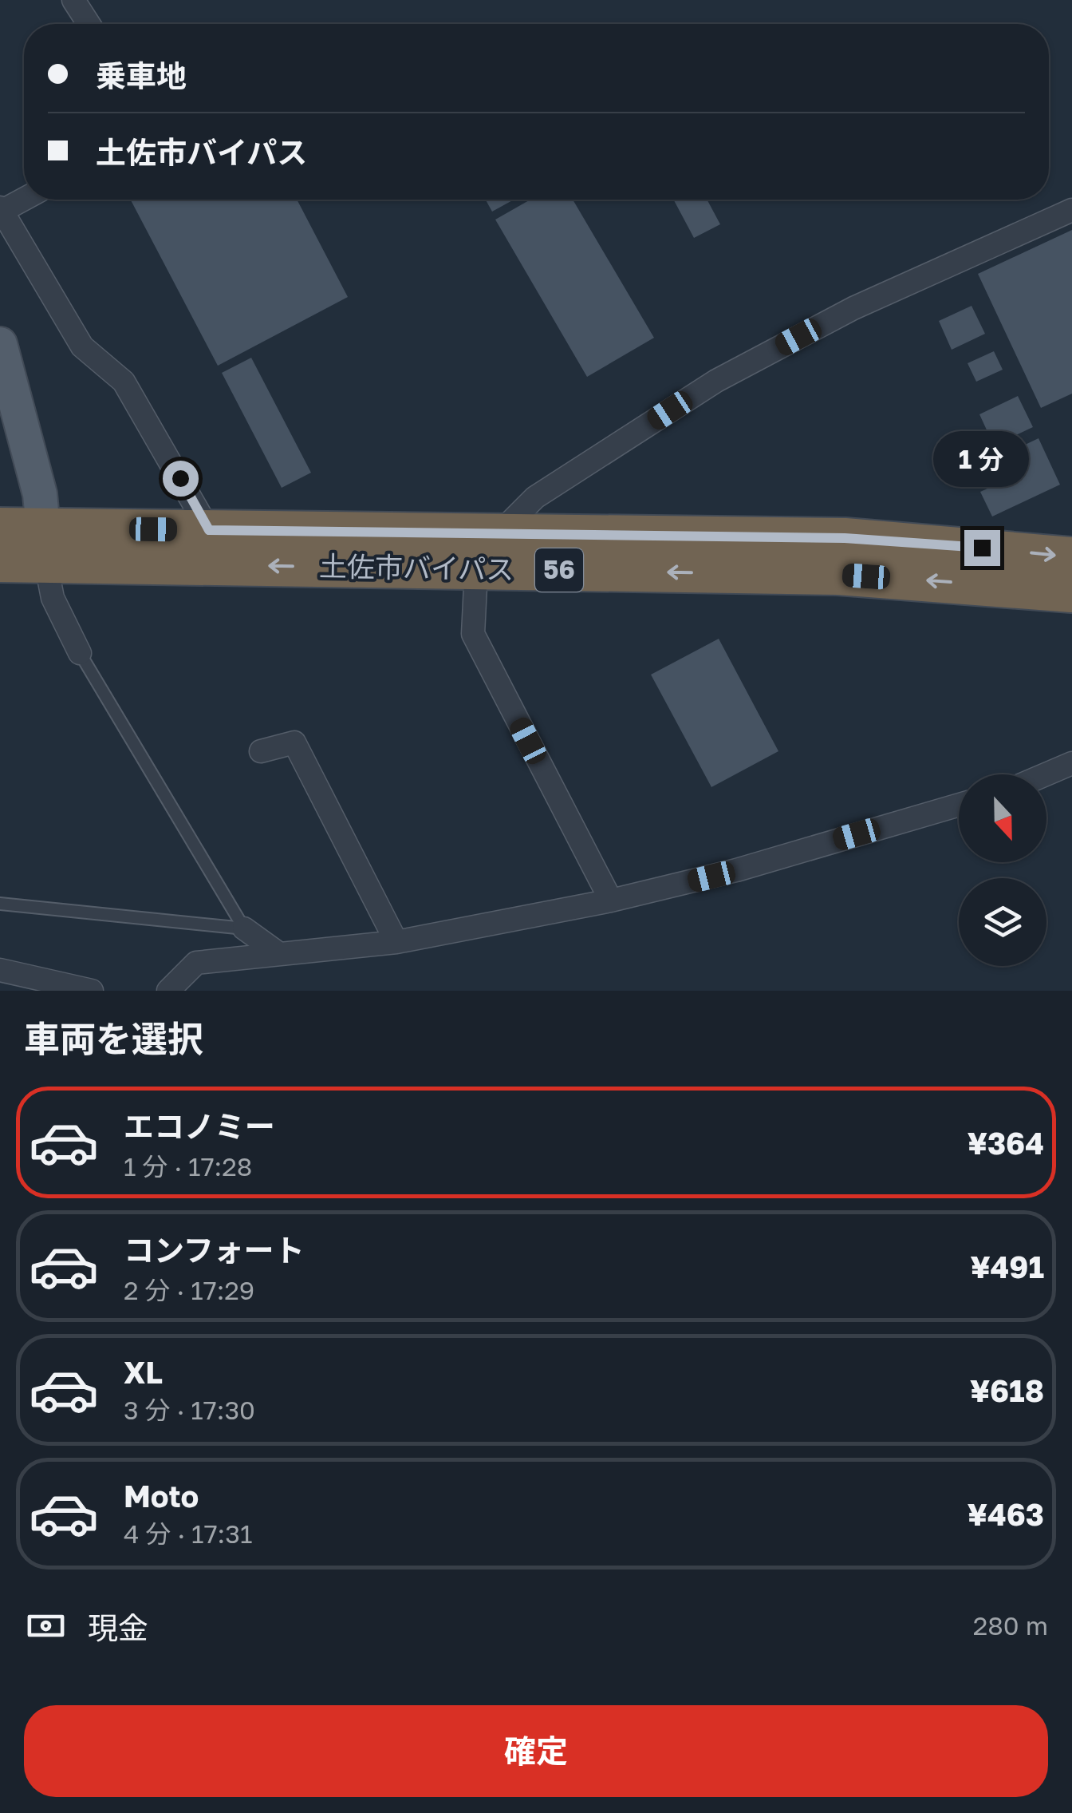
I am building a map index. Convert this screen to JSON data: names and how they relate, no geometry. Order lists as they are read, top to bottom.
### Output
{
  "streets": {
    "highway": ["土佐市バイパス", "56"]
  },
  "north": "bottom",
  "page": {
    "banner": ["乗車地", "土佐市バイパス"],
    "bubble": "1 分",
    "heading": "車両を選択",
    "list": [
      {
        "name": "エコノミー",
        "note": "1 分 · 17:28",
        "value": "¥364"
      },
      {
        "name": "コンフォート",
        "note": "2 分 · 17:29",
        "value": "¥491"
      },
      {
        "name": "XL",
        "note": "3 分 · 17:30",
        "value": "¥618"
      },
      {
        "name": "Moto",
        "note": "4 分 · 17:31",
        "value": "¥463"
      }
    ],
    "pay": ["現金", "280 m"],
    "buttons": "確定"
  }
}
